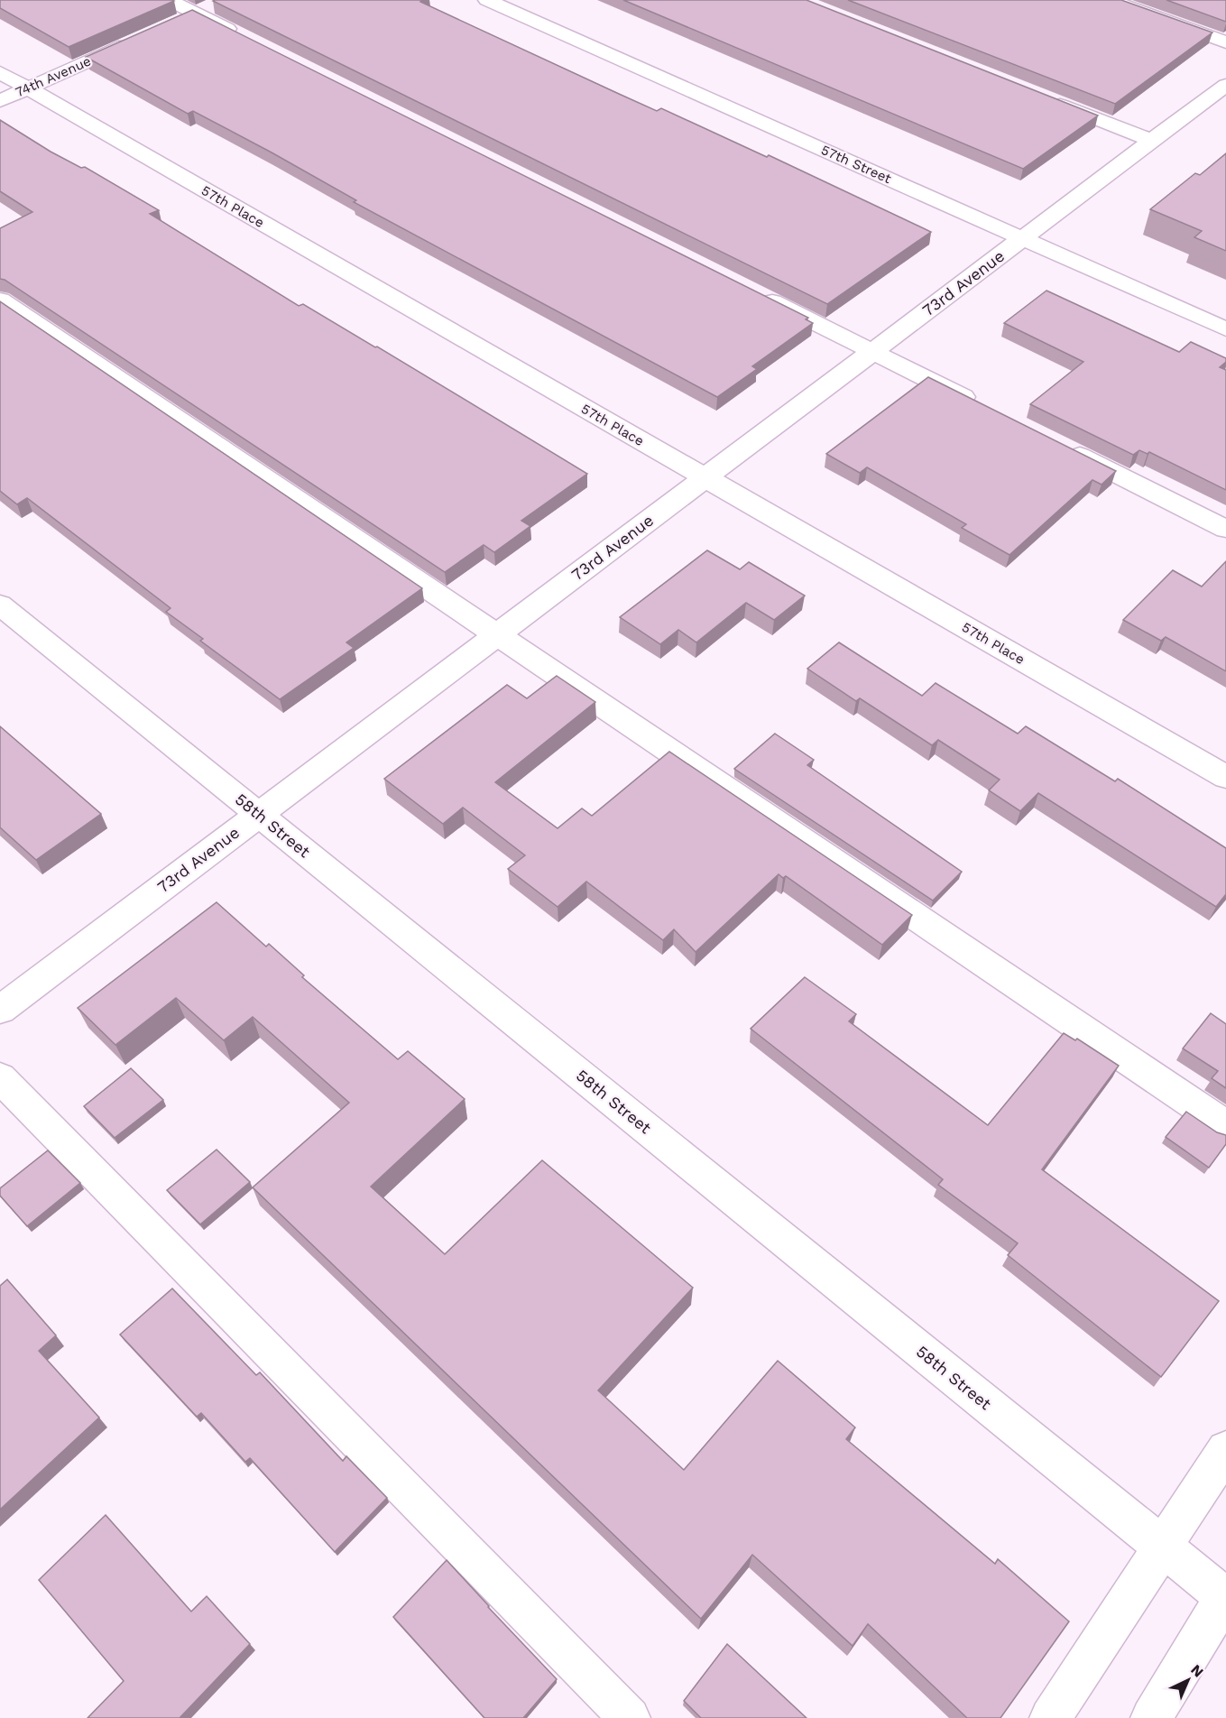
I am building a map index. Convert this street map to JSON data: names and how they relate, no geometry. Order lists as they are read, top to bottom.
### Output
{
  "streets": {
    "street": [
      "74th Avenue",
      "57th Street",
      "57th Place",
      "73rd Avenue",
      "58th Street"
    ]
  },
  "crossings": [
    ["74th Avenue", "57th Place"],
    ["57th Street", "73rd Avenue"],
    ["57th Place", "73rd Avenue"],
    ["73rd Avenue", "58th Street"]
  ],
  "north": "top right"
}
